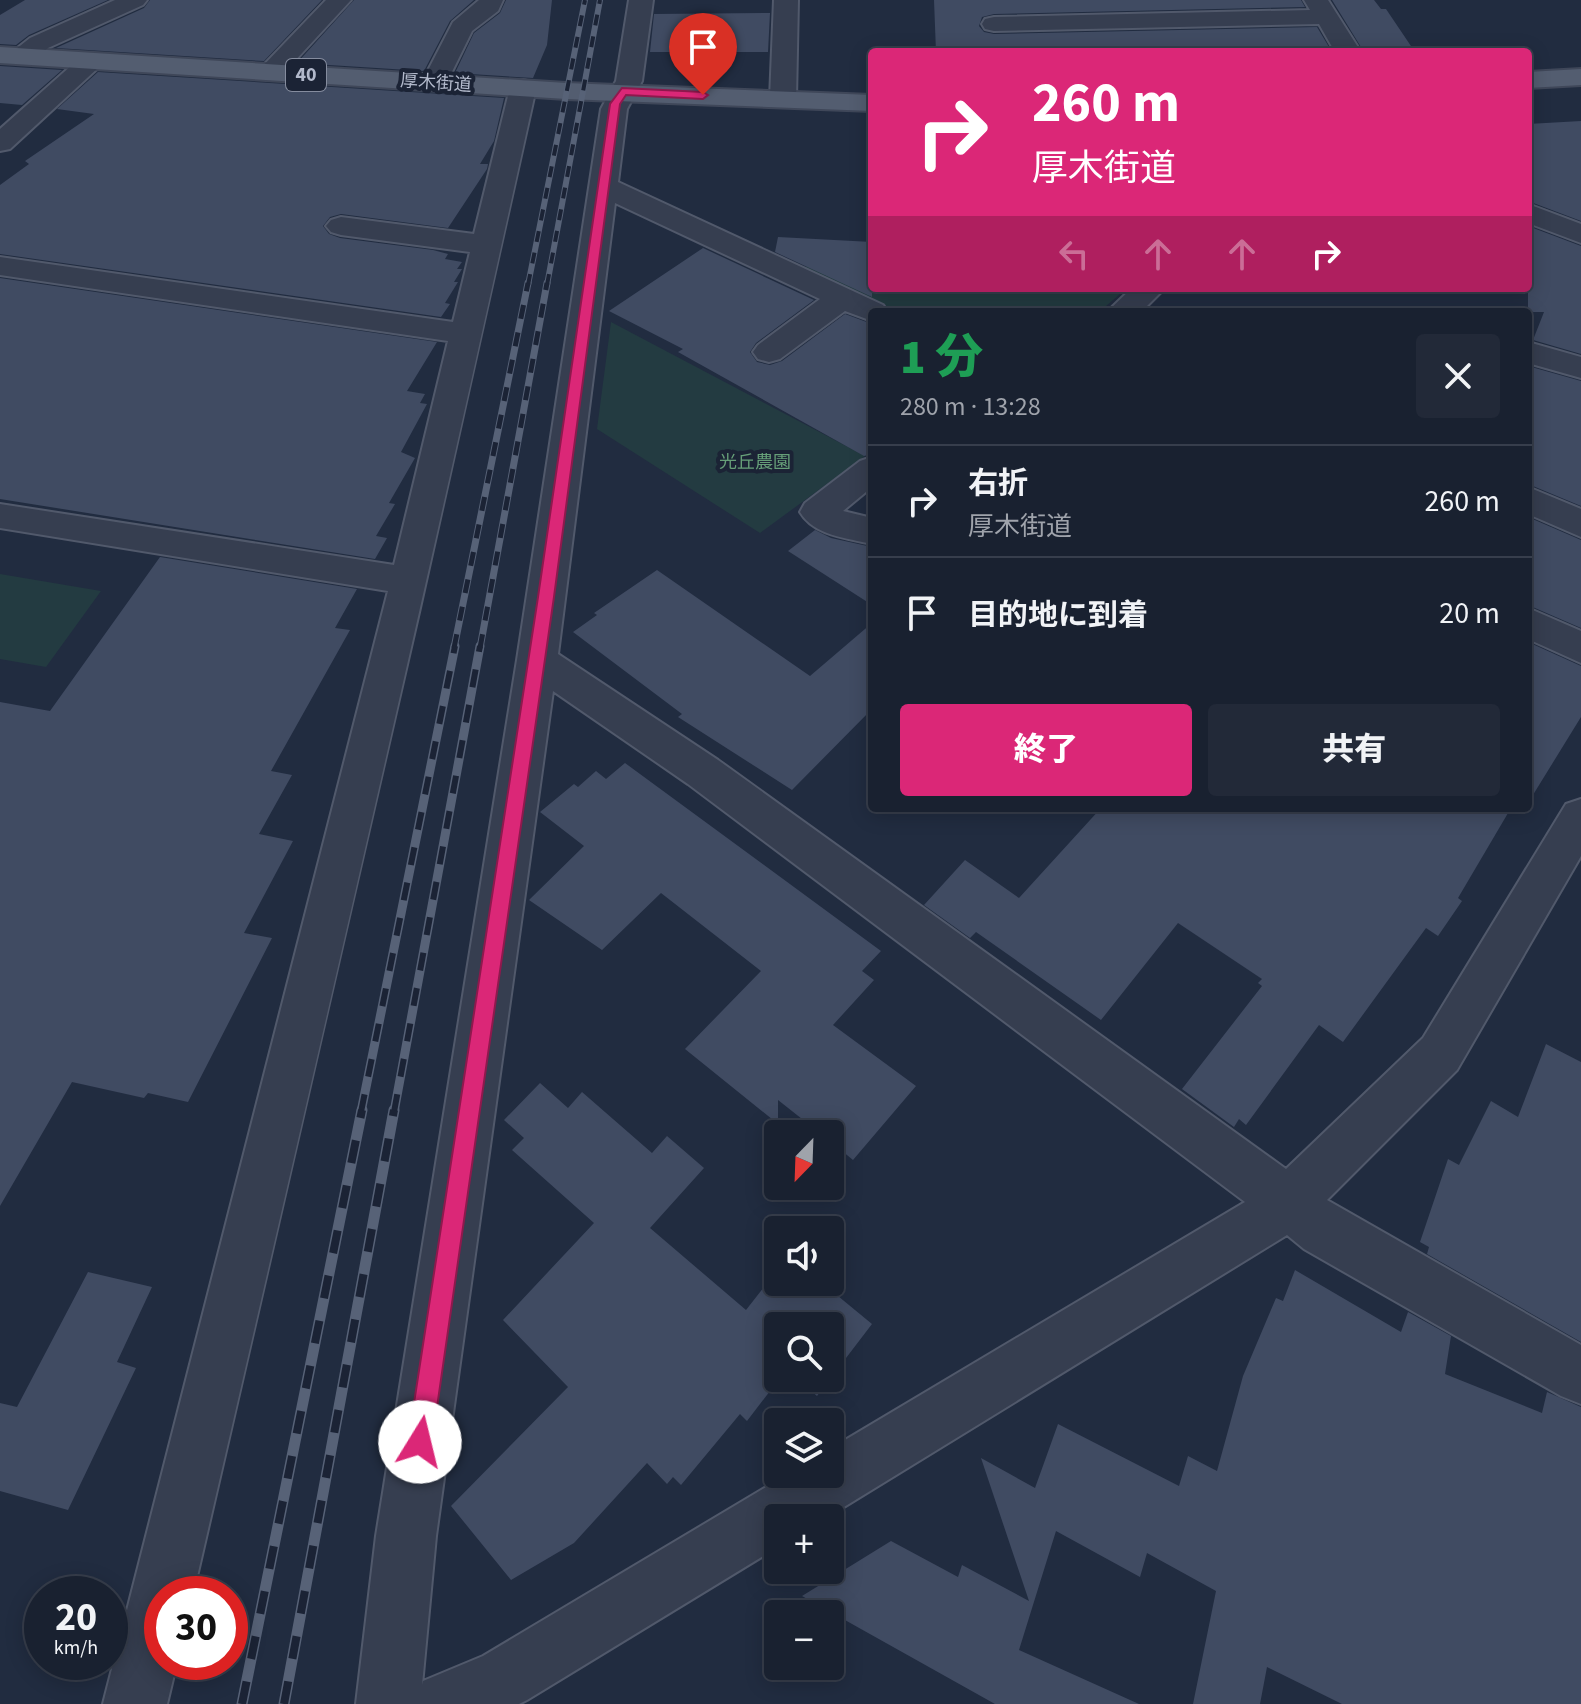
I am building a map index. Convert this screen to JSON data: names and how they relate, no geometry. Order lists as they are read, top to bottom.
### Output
{
  "streets": {
    "main road": ["40", "厚木街道"]
  },
  "parks": ["光丘農園"],
  "north": "bottom left",
  "page": {
    "turn": ["260 m", "厚木街道"],
    "heading": ["1 分", "280 m · 13:28"],
    "list": [
      {
        "name": "右折",
        "note": "厚木街道",
        "value": "260 m"
      },
      {
        "name": "目的地に到着",
        "value": "20 m"
      }
    ],
    "buttons": ["終了", "共有"],
    "map_buttons": ["+", "−"],
    "speed": "20 km/h",
    "limit": "30"
  }
}
